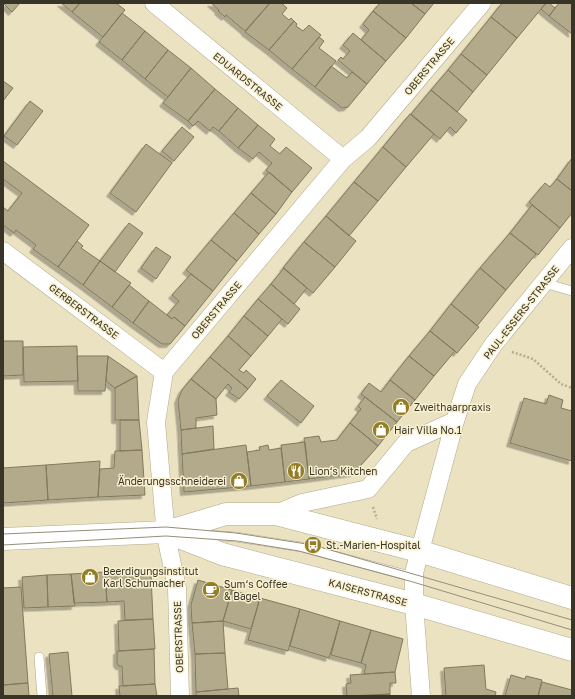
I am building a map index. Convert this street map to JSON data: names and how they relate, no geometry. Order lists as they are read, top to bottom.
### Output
{
  "streets": {
    "main road": ["KAISERSTRASSE"],
    "street": [
      "OBERSTRASSE",
      "EDUARDSTRASSE",
      "GERBERSTRASSE",
      "PAUL-ESSERS-STRASSE"
    ]
  },
  "crossings": [
    ["OBERSTRASSE", "EDUARDSTRASSE"],
    ["OBERSTRASSE", "GERBERSTRASSE"],
    ["OBERSTRASSE", "KAISERSTRASSE"],
    ["PAUL-ESSERS-STRASSE", "KAISERSTRASSE"]
  ],
  "places": {
    "shop": [
      "Zweithaarpraxis",
      "Hair Villa No.1",
      "Änderungsschneiderei",
      "Beerdigungsinstitut Karl Schumacher"
    ],
    "restaurant": ["Lion‘s Kitchen"],
    "bus stop": ["St.-Marien-Hospital"],
    "cafe": ["Sum‘s Coffee & Bagel"]
  }
}
